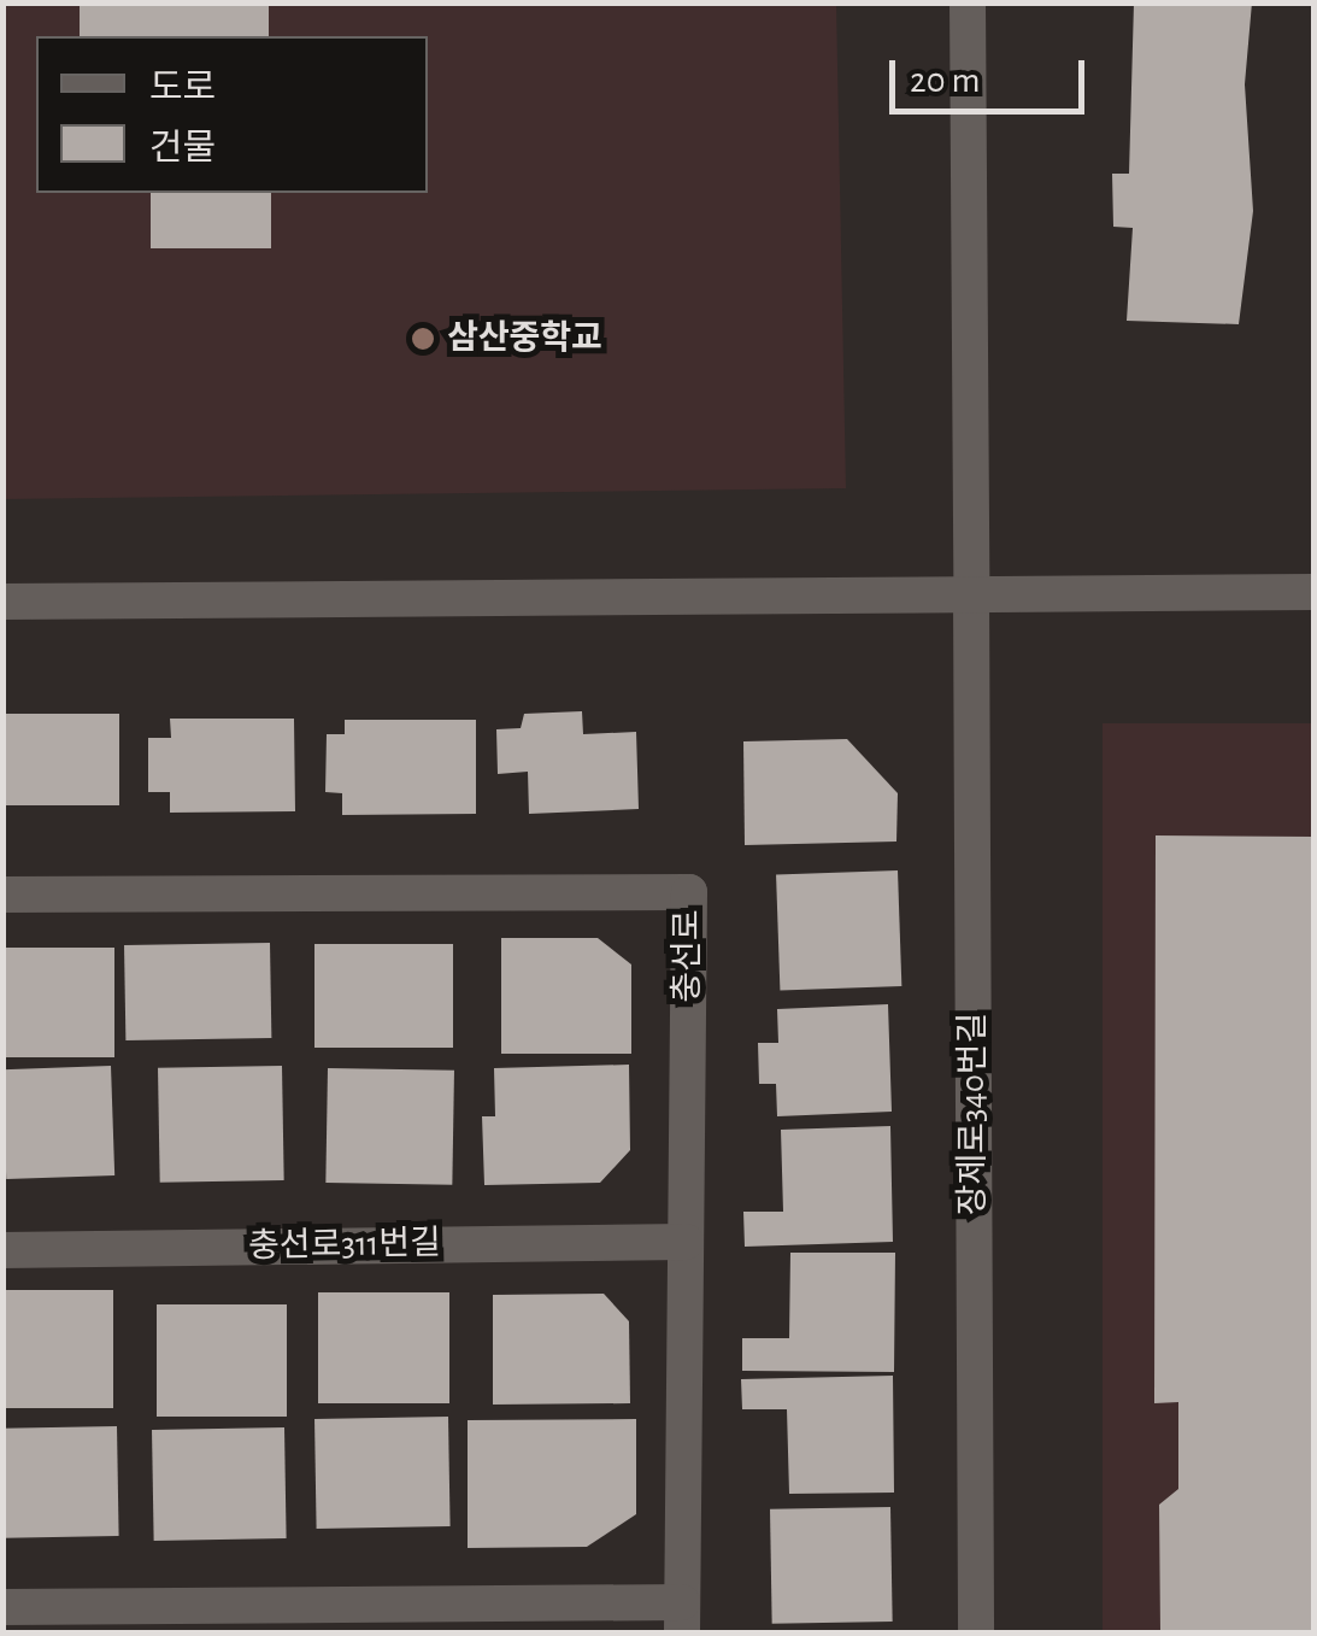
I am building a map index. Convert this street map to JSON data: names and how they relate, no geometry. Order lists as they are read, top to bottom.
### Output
{
  "streets": {
    "street": ["충선로", "장제로340번길", "충선로311번길"]
  },
  "crossings": [
    ["충선로", "충선로311번길"]
  ],
  "places": ["삼산중학교"],
  "legend": ["도로", "건물"],
  "scale_bar": "20 m"
}
